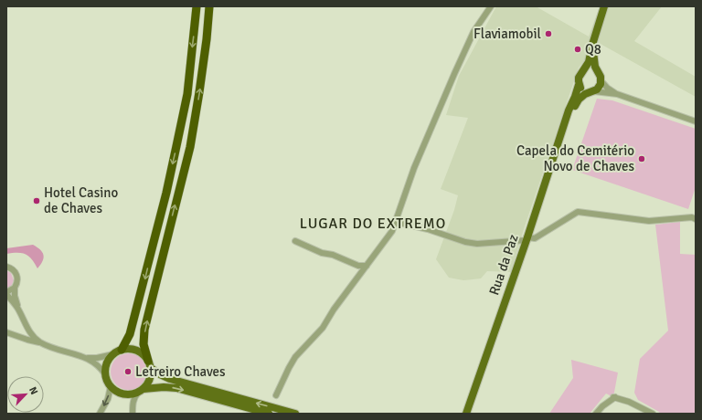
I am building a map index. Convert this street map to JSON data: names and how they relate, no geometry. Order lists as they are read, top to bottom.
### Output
{
  "streets": {
    "main road": ["Rua da Paz"]
  },
  "districts": ["LUGAR DO EXTREMO"],
  "places": [
    "Flaviamobil",
    "Q8",
    "Capela do Cemitério Novo de Chaves",
    "Hotel Casino de Chaves",
    "Letreiro Chaves"
  ],
  "north": "top right"
}
